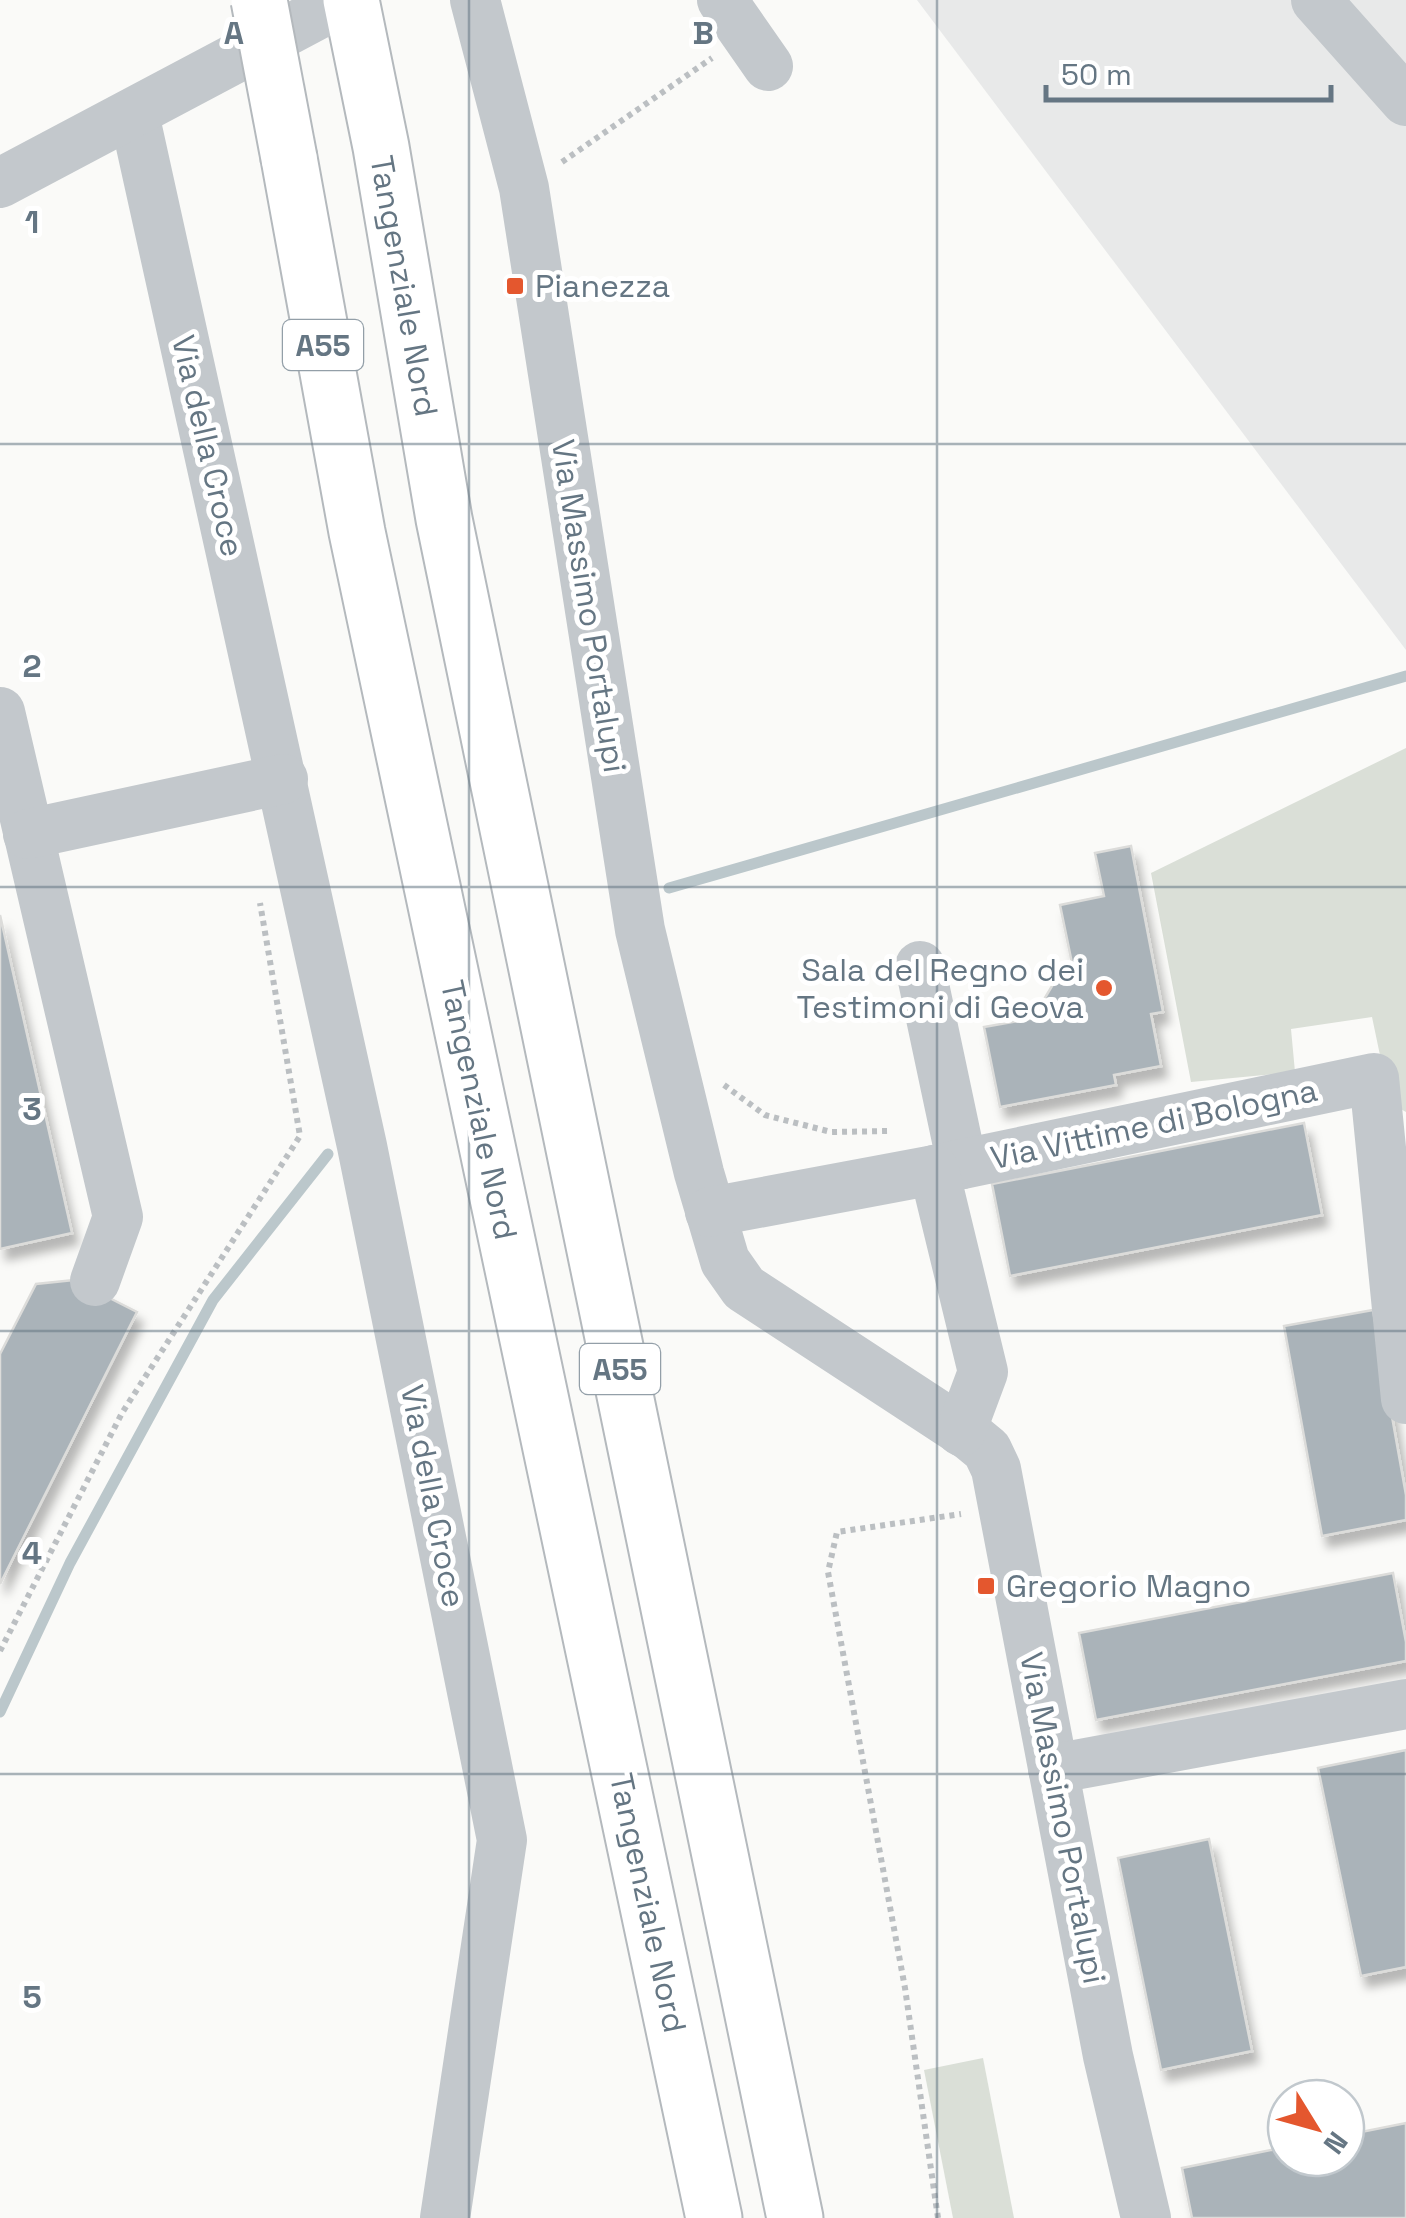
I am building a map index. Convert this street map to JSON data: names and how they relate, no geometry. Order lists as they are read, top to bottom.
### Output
{
  "streets": {
    "highway": ["Tangenziale Nord", "A55"],
    "street": ["Via della Croce", "Via Massimo Portalupi", "Via Vittime di Bologna"]
  },
  "places": {
    "transit": ["Pianezza", "Gregorio Magno"],
    "other": ["Sala del Regno dei Testimoni di Geova"]
  },
  "scale_bar": "50 m",
  "north": "bottom right",
  "grid": {
    "columns": ["A", "B"],
    "rows": [
      "1",
      "2",
      "3",
      "4",
      "5"
    ]
  }
}
